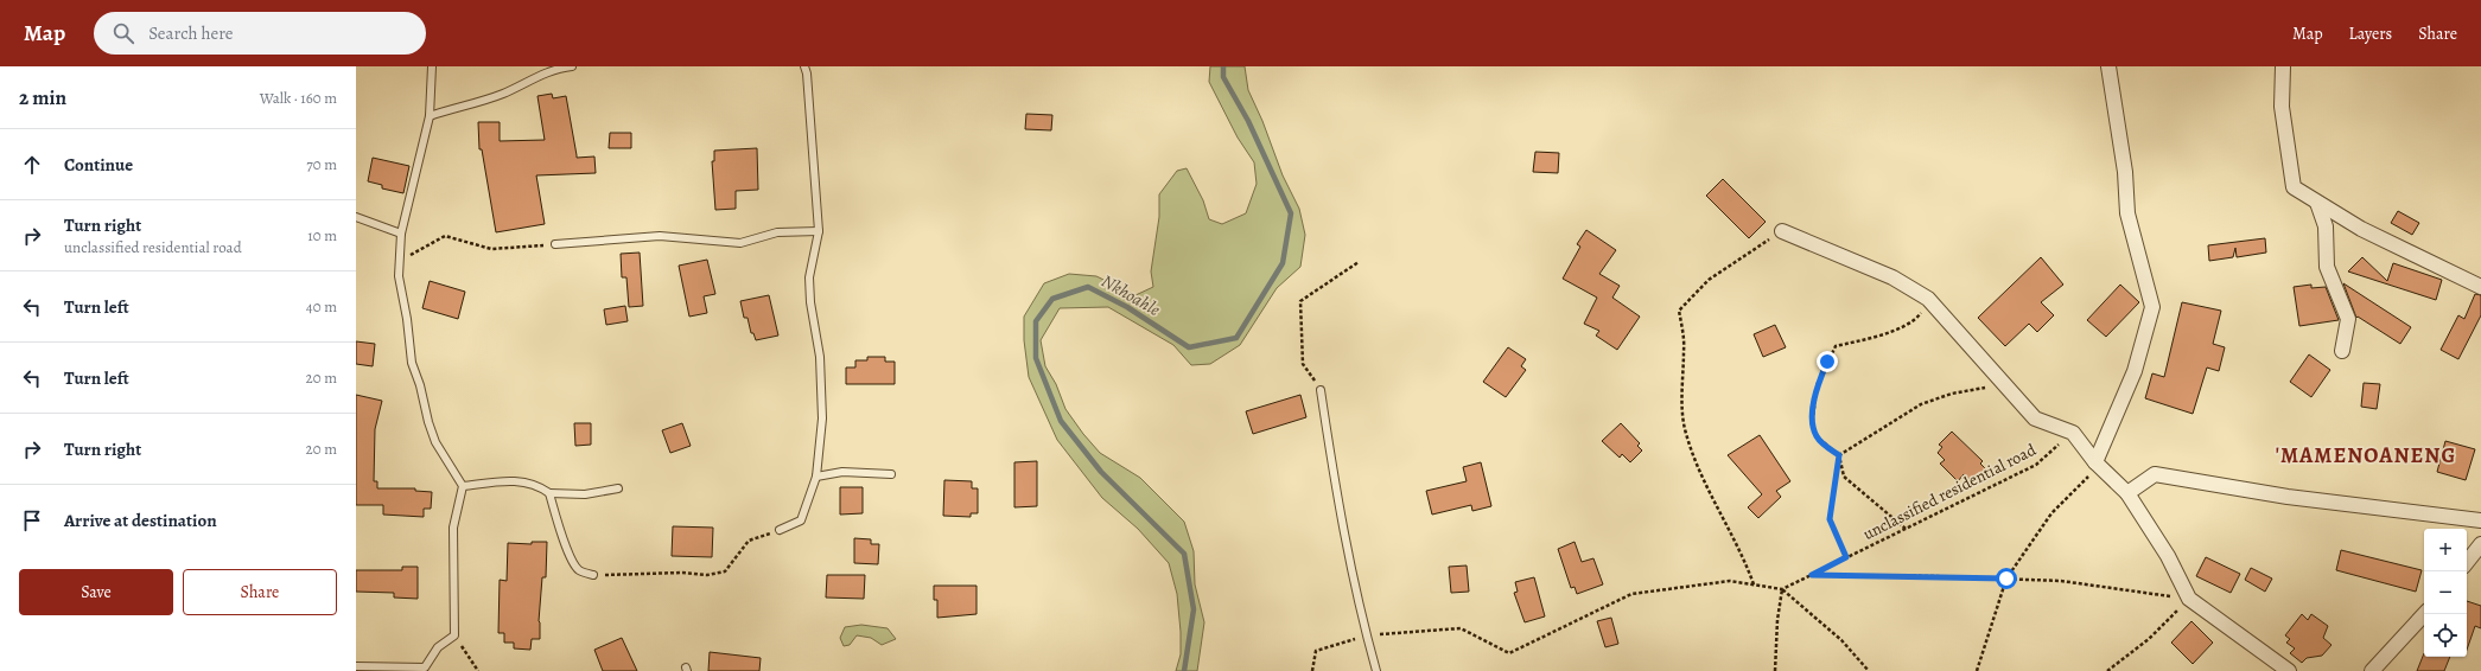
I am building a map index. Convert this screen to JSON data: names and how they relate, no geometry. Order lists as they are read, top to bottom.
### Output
{
  "streets": {
    "path": ["unclassified residential road"]
  },
  "districts": ["'MAMENOANENG"],
  "water": ["Nkhoahle"],
  "page": {
    "header": "Map",
    "search": "Search here",
    "nav": ["Map", "Layers", "Share"],
    "heading": ["2 min", "Walk · 160 m"],
    "list": [
      ["Continue", "70 m"],
      ["Turn right", "unclassified residential road", "10 m"],
      ["Turn left", "40 m"],
      ["Turn left", "20 m"],
      ["Turn right", "20 m"],
      "Arrive at destination"
    ],
    "map_buttons": ["+", "−"],
    "buttons": ["Save", "Share"]
  }
}
